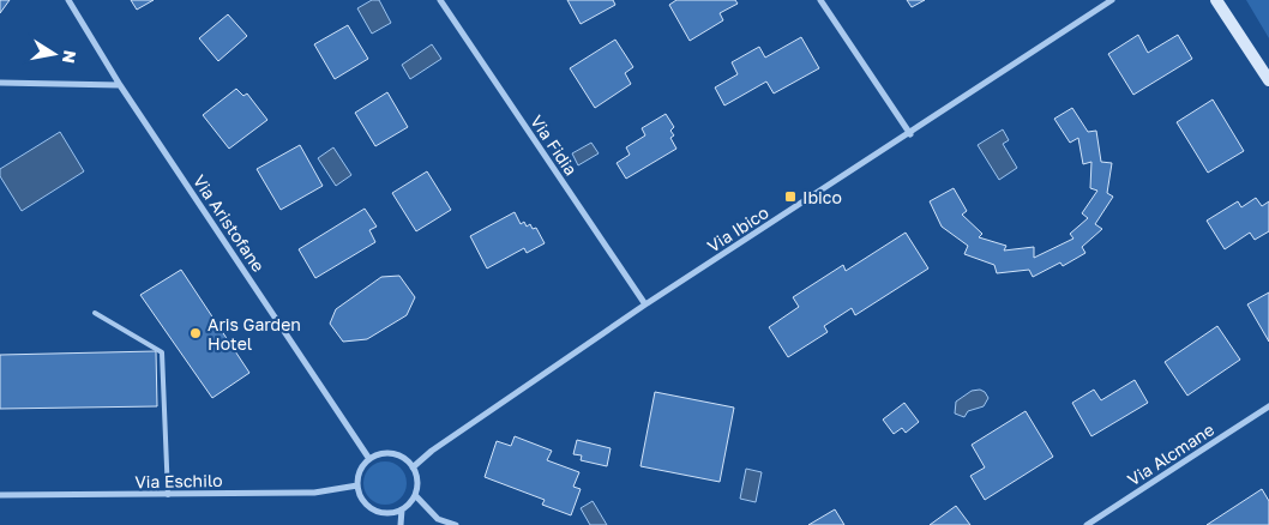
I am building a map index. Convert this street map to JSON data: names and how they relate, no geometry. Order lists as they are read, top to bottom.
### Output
{
  "streets": {
    "street": [
      "Via Fidia",
      "Via Aristofane",
      "Via Ibico",
      "Via Alcmane",
      "Via Eschilo"
    ]
  },
  "crossings": [
    ["Via Fidia", "Via Ibico"],
    ["Via Aristofane", "Via Ibico"],
    ["Via Aristofane", "Via Eschilo"],
    ["Via Ibico", "Via Eschilo"]
  ],
  "places": {
    "transit": ["Ibico"],
    "other": ["Aris Garden Hotel"]
  },
  "north": "right"
}
